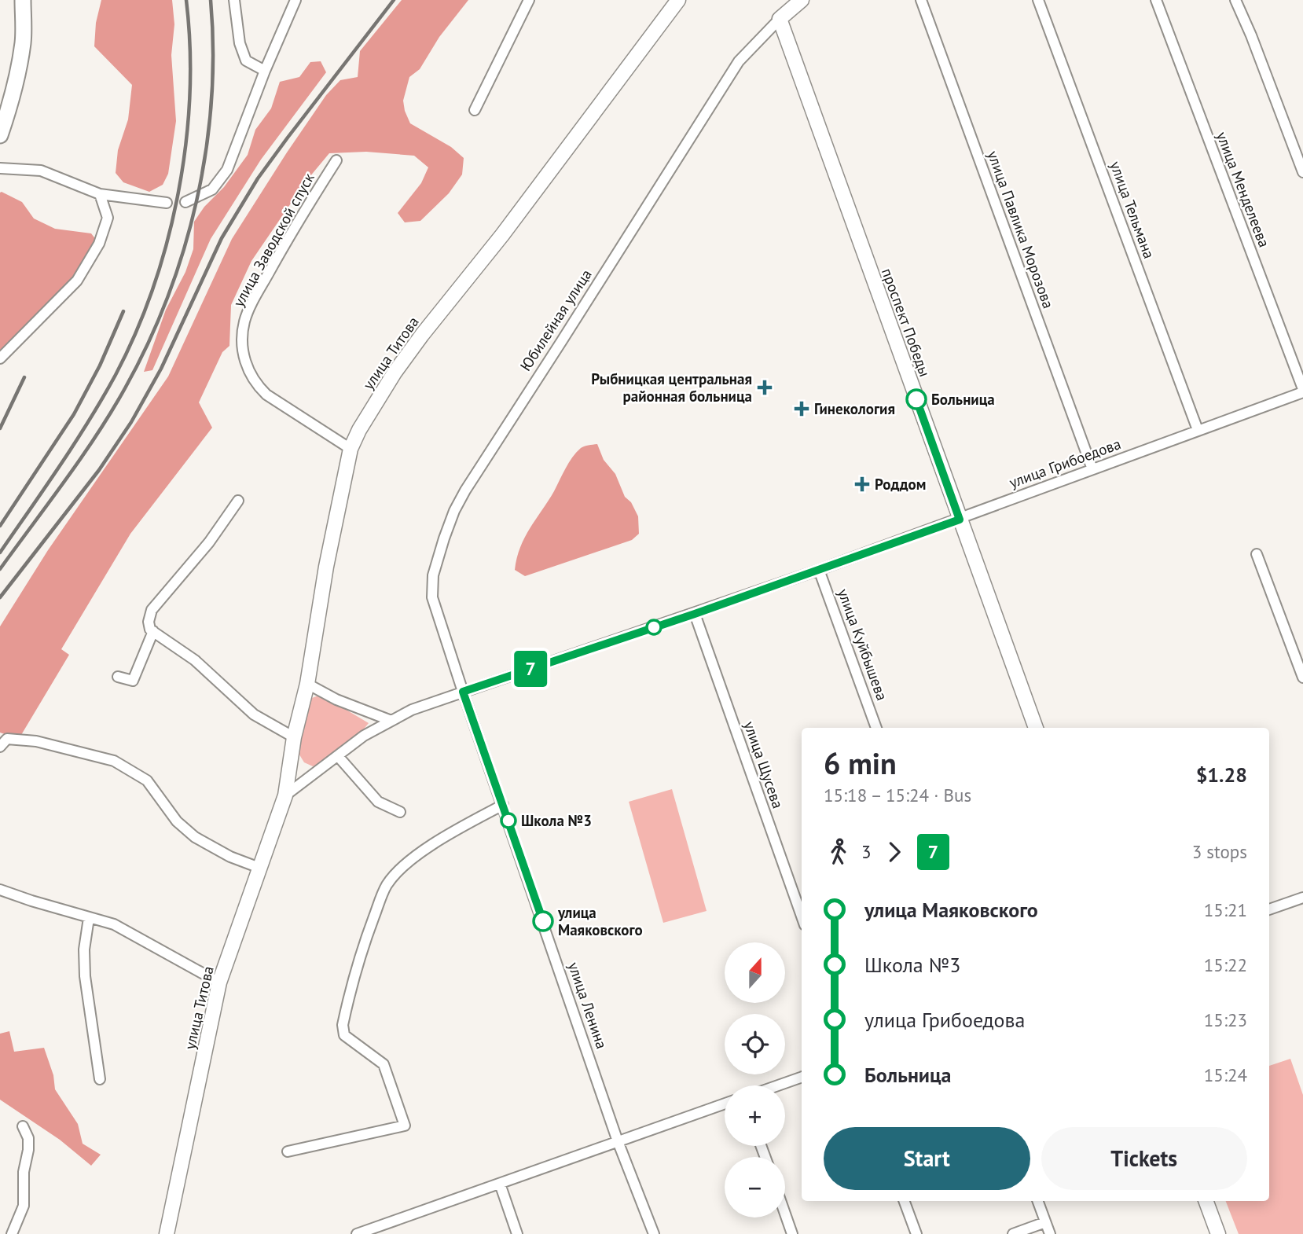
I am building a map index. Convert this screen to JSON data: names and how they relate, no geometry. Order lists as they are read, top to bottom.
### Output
{
  "streets": {
    "street": [
      "улица Менделеева",
      "улица Тельмана",
      "улица Павлика Морозова",
      "улица Заводской спуск",
      "Юбилейная улица",
      "проспект Победы",
      "улица Титова",
      "улица Грибоедова",
      "улица Куйбышева",
      "улица Щусева",
      "улица Ленина"
    ]
  },
  "crossings": [
    ["улица Менделеева", "улица Грибоедова"],
    ["улица Тельмана", "улица Грибоедова"],
    ["улица Павлика Морозова", "улица Грибоедова"],
    ["улица Заводской спуск", "улица Титова"],
    ["Юбилейная улица", "проспект Победы"],
    ["Юбилейная улица", "улица Грибоедова"],
    ["Юбилейная улица", "улица Ленина"],
    ["проспект Победы", "улица Грибоедова"],
    ["улица Грибоедова", "улица Куйбышева"],
    ["улица Грибоедова", "улица Щусева"],
    ["улица Грибоедова", "улица Ленина"]
  ],
  "places": {
    "health": ["Рыбницкая центральная районная больница", "Гинекология", "Роддом"],
    "other": ["Больница", "Школа №3", "улица Маяковского"]
  },
  "lines": ["bus line 7"],
  "north": "top",
  "page": {
    "on_map": "7",
    "heading": ["6 min", "15:18 – 15:24 · Bus", "$1.28"],
    "legs": ["3", "7", "3 stops"],
    "list": [
      {
        "name": "улица Маяковского",
        "value": "15:21"
      },
      {
        "name": "Школа №3",
        "value": "15:22"
      },
      {
        "name": "улица Грибоедова",
        "value": "15:23"
      },
      {
        "name": "Больница",
        "value": "15:24"
      }
    ],
    "map_buttons": ["+", "−"],
    "buttons": ["Start", "Tickets"]
  }
}
